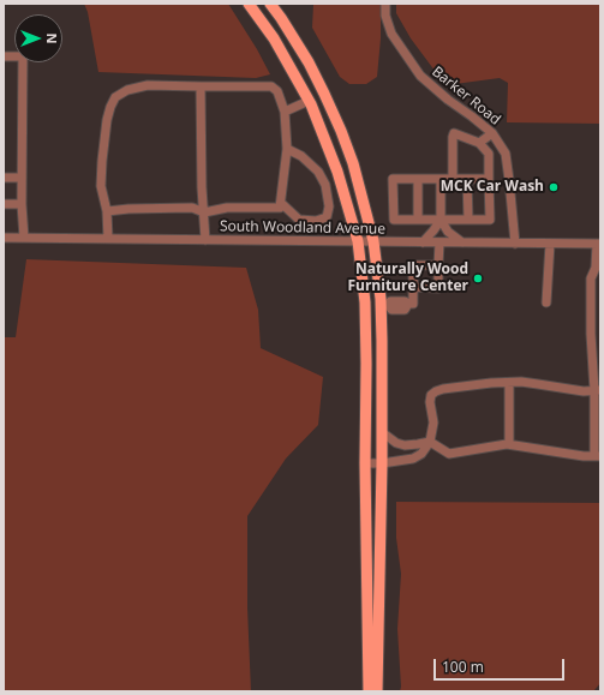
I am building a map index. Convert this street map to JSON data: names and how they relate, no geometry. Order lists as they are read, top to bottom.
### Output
{
  "streets": {
    "street": ["Barker Road", "South Woodland Avenue"]
  },
  "crossings": [
    ["Barker Road", "South Woodland Avenue"]
  ],
  "places": ["MCK Car Wash", "Naturally Wood Furniture Center"],
  "scale_bar": "100 m",
  "north": "right"
}
